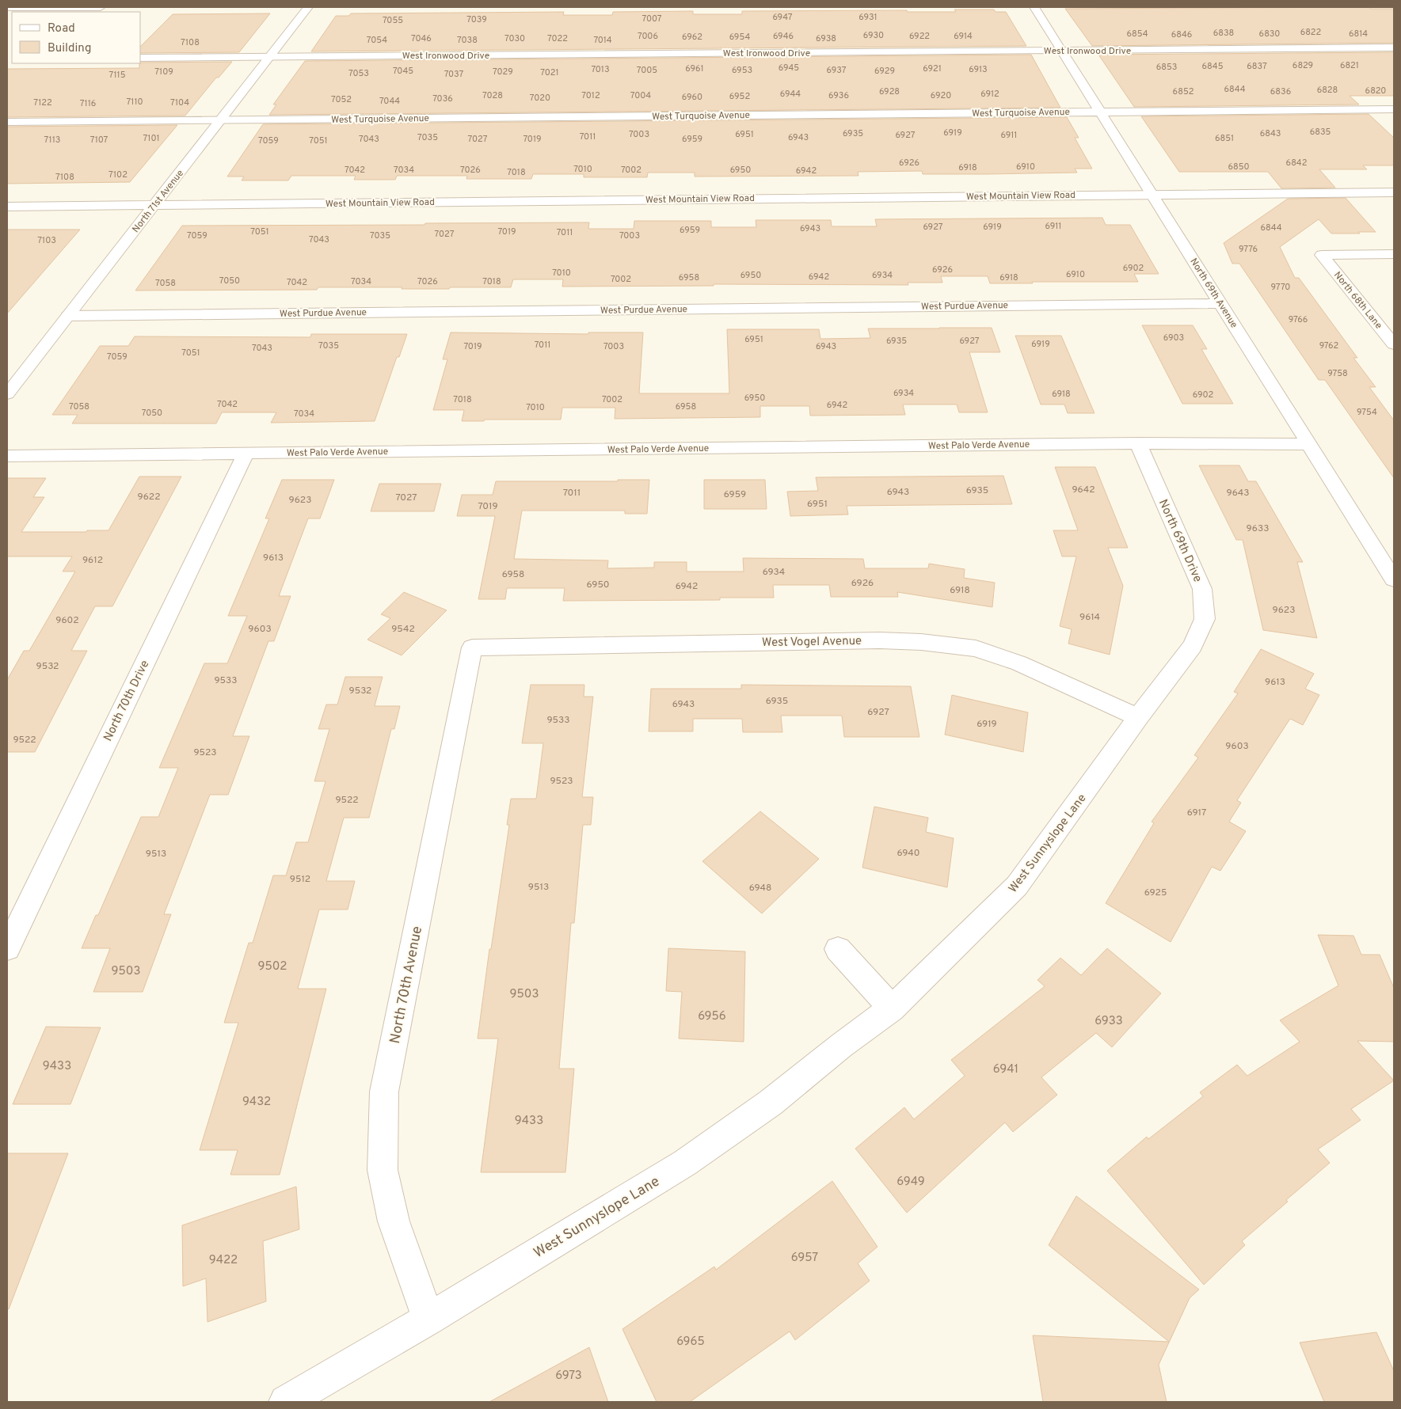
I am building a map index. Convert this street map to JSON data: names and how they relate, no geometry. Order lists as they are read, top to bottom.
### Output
{
  "streets": {
    "street": [
      "West Ironwood Drive",
      "West Turquoise Avenue",
      "West Mountain View Road",
      "North 71st Avenue",
      "North 69th Avenue",
      "North 68th Lane",
      "West Purdue Avenue",
      "West Palo Verde Avenue",
      "North 69th Drive",
      "West Vogel Avenue",
      "North 70th Drive",
      "West Sunnyslope Lane",
      "North 70th Avenue"
    ]
  },
  "crossings": [
    ["West Ironwood Drive", "North 71st Avenue"],
    ["West Ironwood Drive", "North 69th Avenue"],
    ["West Turquoise Avenue", "North 71st Avenue"],
    ["West Turquoise Avenue", "North 69th Avenue"],
    ["West Mountain View Road", "North 71st Avenue"],
    ["West Mountain View Road", "North 69th Avenue"],
    ["North 71st Avenue", "West Purdue Avenue"],
    ["North 69th Avenue", "West Purdue Avenue"],
    ["North 69th Avenue", "West Palo Verde Avenue"],
    ["West Palo Verde Avenue", "North 69th Drive"],
    ["West Palo Verde Avenue", "North 70th Drive"],
    ["North 69th Drive", "West Vogel Avenue"],
    ["North 69th Drive", "West Sunnyslope Lane"],
    ["West Vogel Avenue", "West Sunnyslope Lane"],
    ["West Vogel Avenue", "North 70th Avenue"],
    ["West Sunnyslope Lane", "North 70th Avenue"]
  ],
  "house_numbers": [
    "6947",
    "6931",
    "7007",
    "7039",
    "7055",
    "6822",
    "6838",
    "6854",
    "6830",
    "6814",
    "6846",
    "6930",
    "7006",
    "6946",
    "6922",
    "6914",
    "6962",
    "6954",
    "7046",
    "7030",
    "7022",
    "6938",
    "7054",
    "7038",
    "7014",
    "7108",
    "6829",
    "6821",
    "6845",
    "6837",
    "6853",
    "6945",
    "6961",
    "6921",
    "7013",
    "6913",
    "7005",
    "6953",
    "6937",
    "7045",
    "6929",
    "7109",
    "7029",
    "7021",
    "7053",
    "7037",
    "7115",
    "6844",
    "6828",
    "6820",
    "6928",
    "6852",
    "6836",
    "6944",
    "6912",
    "7028",
    "7012",
    "7004",
    "6936",
    "6920",
    "6952",
    "6960",
    "7020",
    "7036",
    "7052",
    "7044",
    "7110",
    "7122",
    "7104",
    "7116",
    "6835",
    "6919",
    "6935",
    "6843",
    "7003",
    "6951",
    "6927",
    "6911",
    "7011",
    "7035",
    "6943",
    "7101",
    "6851",
    "7043",
    "7027",
    "7019",
    "6959",
    "7113",
    "7107",
    "7059",
    "7051",
    "6926",
    "6842",
    "6910",
    "6850",
    "6918",
    "7010",
    "7042",
    "7034",
    "7026",
    "7002",
    "6950",
    "6942",
    "7018",
    "7102",
    "7108",
    "6911",
    "6927",
    "6919",
    "6844",
    "6943",
    "6959",
    "7051",
    "7019",
    "7011",
    "7027",
    "7059",
    "7035",
    "7003",
    "7043",
    "7103",
    "9776",
    "6902",
    "6926",
    "7010",
    "6910",
    "6950",
    "6934",
    "6942",
    "6958",
    "6918",
    "7002",
    "7050",
    "7034",
    "7026",
    "7018",
    "7042",
    "7058",
    "9770",
    "9766",
    "6903",
    "6951",
    "6935",
    "6927",
    "6919",
    "7011",
    "7035",
    "9762",
    "7019",
    "7003",
    "6943",
    "7043",
    "7051",
    "7059",
    "9758",
    "6934",
    "6918",
    "6902",
    "6950",
    "7018",
    "7002",
    "7042",
    "6942",
    "7058",
    "6958",
    "7010",
    "9754",
    "7050",
    "7034",
    "9642",
    "6935",
    "6943",
    "7011",
    "9643",
    "6959",
    "9622",
    "7027",
    "9623",
    "6951",
    "7019",
    "9633",
    "9613",
    "9612",
    "6934",
    "6958",
    "6926",
    "6950",
    "6942",
    "6918",
    "9623",
    "9614",
    "9602",
    "9603",
    "9542",
    "9532",
    "9533",
    "9613",
    "9532",
    "6935",
    "6943",
    "6927",
    "9533",
    "6919",
    "9522",
    "9603",
    "9523",
    "9523",
    "9522",
    "6917",
    "6940",
    "9513",
    "9512",
    "9513",
    "6948",
    "6925",
    "9502",
    "9503",
    "9503",
    "6956",
    "6933",
    "9433",
    "6941",
    "9432",
    "9433",
    "6949",
    "6957",
    "9422",
    "6965",
    "6973"
  ],
  "legend": ["Road", "Building"]
}
